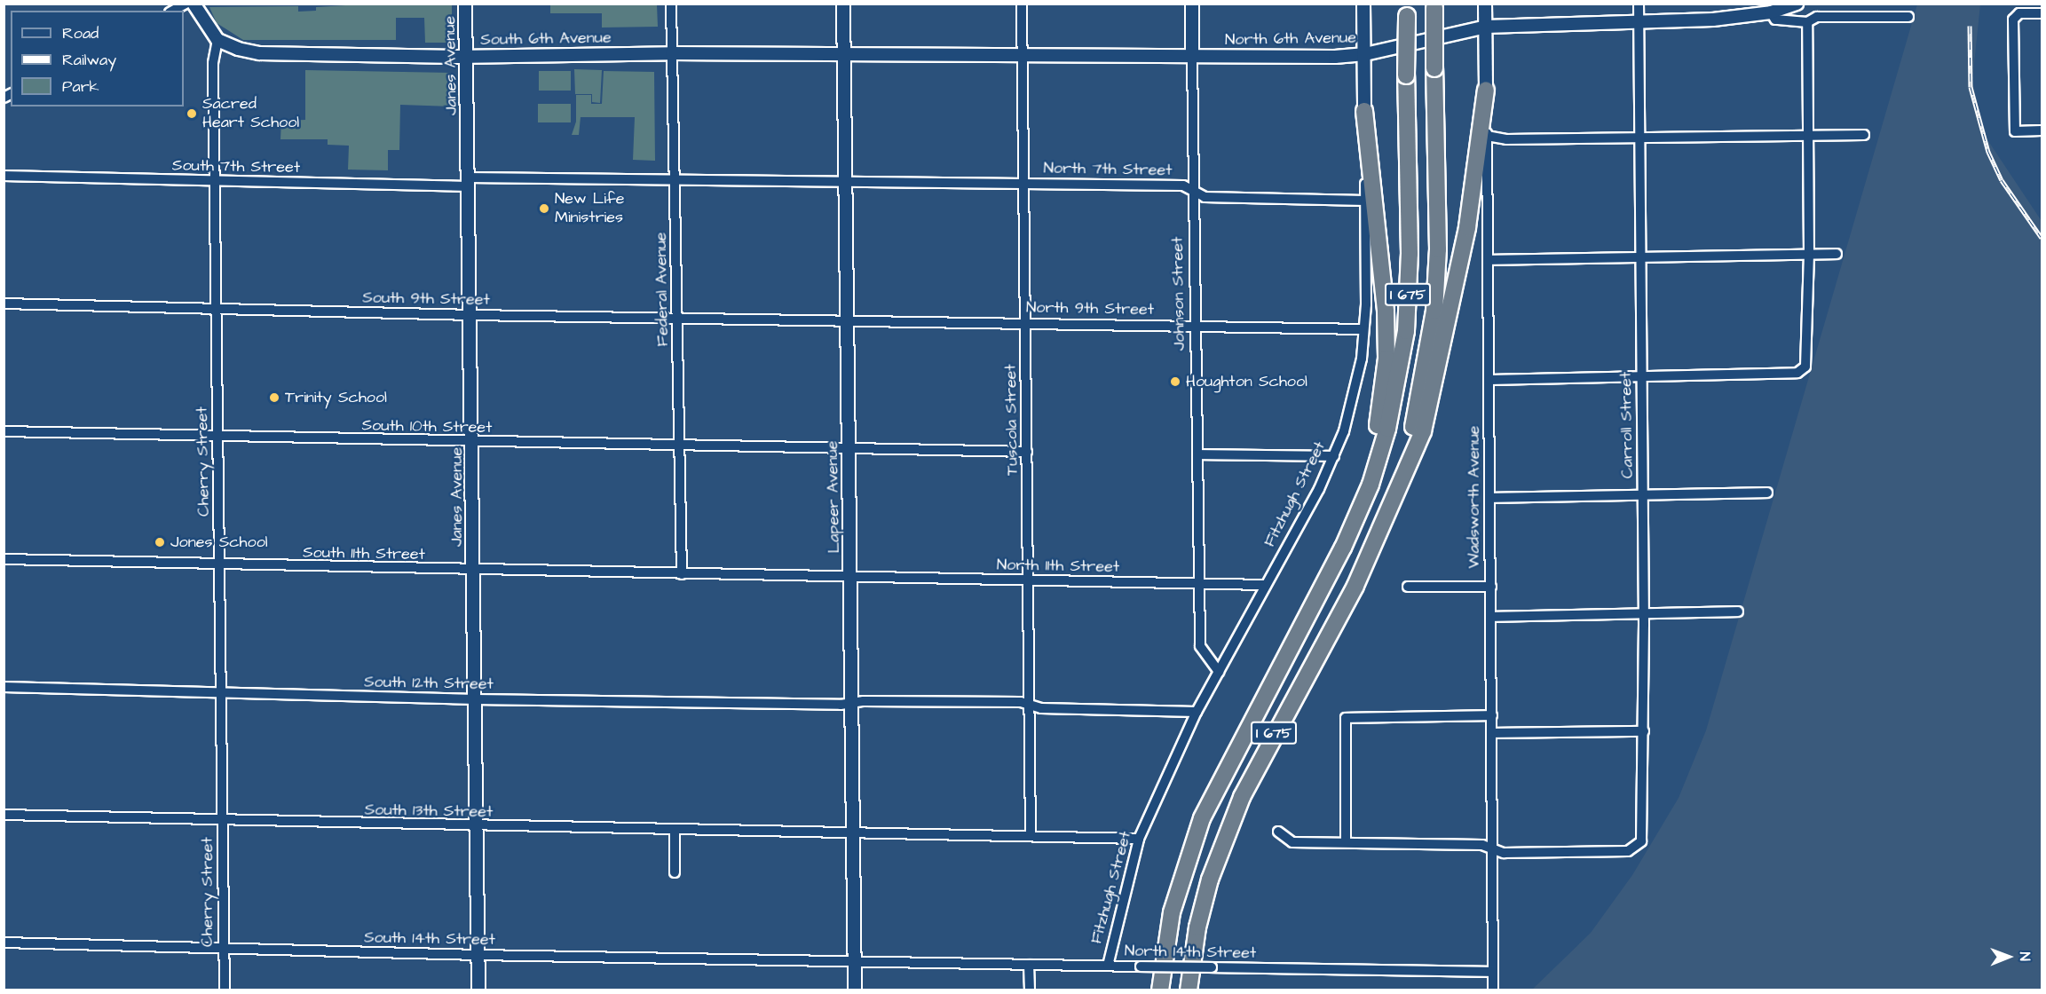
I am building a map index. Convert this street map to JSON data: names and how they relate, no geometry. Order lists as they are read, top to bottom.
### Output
{
  "streets": {
    "highway": ["I 675"],
    "street": [
      "South 6th Avenue",
      "North 6th Avenue",
      "Janes Avenue",
      "South 7th Street",
      "North 7th Street",
      "Federal Avenue",
      "Johnson Street",
      "South 9th Street",
      "North 9th Street",
      "Tuscola Street",
      "Carroll Street",
      "South 10th Street",
      "Cherry Street",
      "Fitzhugh Street",
      "Lapeer Avenue",
      "Wadsworth Avenue",
      "South 11th Street",
      "North 11th Street",
      "South 12th Street",
      "South 13th Street",
      "South 14th Street",
      "North 14th Street"
    ]
  },
  "crossings": [
    ["South 6th Avenue", "North 6th Avenue"],
    ["South 6th Avenue", "Janes Avenue"],
    ["South 6th Avenue", "Federal Avenue"],
    ["South 6th Avenue", "Cherry Street"],
    ["South 6th Avenue", "Lapeer Avenue"],
    ["North 6th Avenue", "Johnson Street"],
    ["North 6th Avenue", "Tuscola Street"],
    ["North 6th Avenue", "Carroll Street"],
    ["North 6th Avenue", "Fitzhugh Street"],
    ["North 6th Avenue", "Lapeer Avenue"],
    ["North 6th Avenue", "Wadsworth Avenue"],
    ["Janes Avenue", "South 7th Street"],
    ["Janes Avenue", "South 9th Street"],
    ["Janes Avenue", "South 10th Street"],
    ["Janes Avenue", "South 11th Street"],
    ["Janes Avenue", "South 12th Street"],
    ["Janes Avenue", "South 13th Street"],
    ["Janes Avenue", "South 14th Street"],
    ["South 7th Street", "North 7th Street"],
    ["South 7th Street", "Federal Avenue"],
    ["South 7th Street", "Cherry Street"],
    ["South 7th Street", "Lapeer Avenue"],
    ["North 7th Street", "Johnson Street"],
    ["North 7th Street", "Tuscola Street"],
    ["North 7th Street", "Fitzhugh Street"],
    ["North 7th Street", "Lapeer Avenue"],
    ["Federal Avenue", "South 9th Street"],
    ["Federal Avenue", "South 10th Street"],
    ["Federal Avenue", "South 11th Street"],
    ["Johnson Street", "North 9th Street"],
    ["Johnson Street", "Fitzhugh Street"],
    ["Johnson Street", "North 11th Street"],
    ["South 9th Street", "North 9th Street"],
    ["South 9th Street", "Cherry Street"],
    ["South 9th Street", "Lapeer Avenue"],
    ["North 9th Street", "Tuscola Street"],
    ["North 9th Street", "Fitzhugh Street"],
    ["North 9th Street", "Lapeer Avenue"],
    ["Tuscola Street", "South 10th Street"],
    ["Tuscola Street", "North 11th Street"],
    ["Tuscola Street", "South 12th Street"],
    ["Tuscola Street", "South 13th Street"],
    ["Carroll Street", "Wadsworth Avenue"],
    ["South 10th Street", "Cherry Street"],
    ["South 10th Street", "Lapeer Avenue"],
    ["Cherry Street", "South 11th Street"],
    ["Cherry Street", "South 12th Street"],
    ["Cherry Street", "South 13th Street"],
    ["Cherry Street", "South 14th Street"],
    ["Fitzhugh Street", "North 11th Street"],
    ["Fitzhugh Street", "South 12th Street"],
    ["Fitzhugh Street", "South 13th Street"],
    ["Fitzhugh Street", "North 14th Street"],
    ["Lapeer Avenue", "South 11th Street"],
    ["Lapeer Avenue", "North 11th Street"],
    ["Lapeer Avenue", "South 12th Street"],
    ["Lapeer Avenue", "South 13th Street"],
    ["Lapeer Avenue", "South 14th Street"],
    ["Lapeer Avenue", "North 14th Street"],
    ["Wadsworth Avenue", "North 14th Street"],
    ["South 11th Street", "North 11th Street"],
    ["South 14th Street", "North 14th Street"]
  ],
  "places": [
    "Sacred Heart School",
    "New Life Ministries",
    "Houghton School",
    "Trinity School",
    "Jones School"
  ],
  "legend": ["Road", "Railway", "Park"],
  "north": "right"
}
